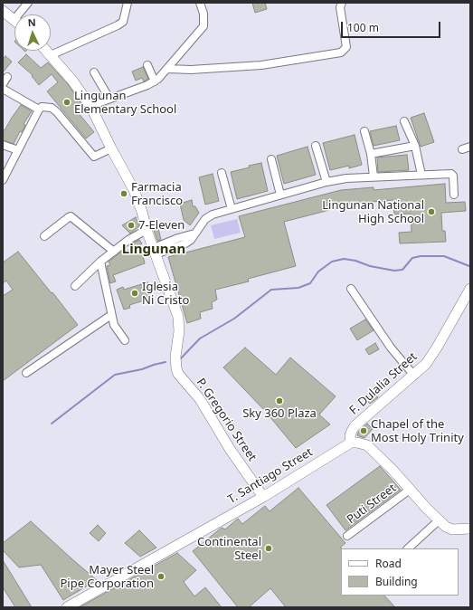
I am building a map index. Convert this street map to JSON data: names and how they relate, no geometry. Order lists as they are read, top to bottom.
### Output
{
  "streets": {
    "street": [
      "F. Dulalia Street",
      "P. Gregorio Street",
      "T. Santiago Street",
      "Puti Street"
    ]
  },
  "crossings": [
    ["F. Dulalia Street", "T. Santiago Street"],
    ["P. Gregorio Street", "T. Santiago Street"]
  ],
  "districts": ["Lingunan"],
  "places": [
    "Lingunan Elementary School",
    "Farmacia Francisco",
    "Lingunan National High School",
    "7-Eleven",
    "Iglesia Ni Cristo",
    "Sky 360 Plaza",
    "Chapel of the Most Holy Trinity",
    "Continental Steel",
    "Mayer Steel Pipe Corporation"
  ],
  "legend": ["Road", "Building"],
  "scale_bar": "100 m",
  "north": "top"
}
